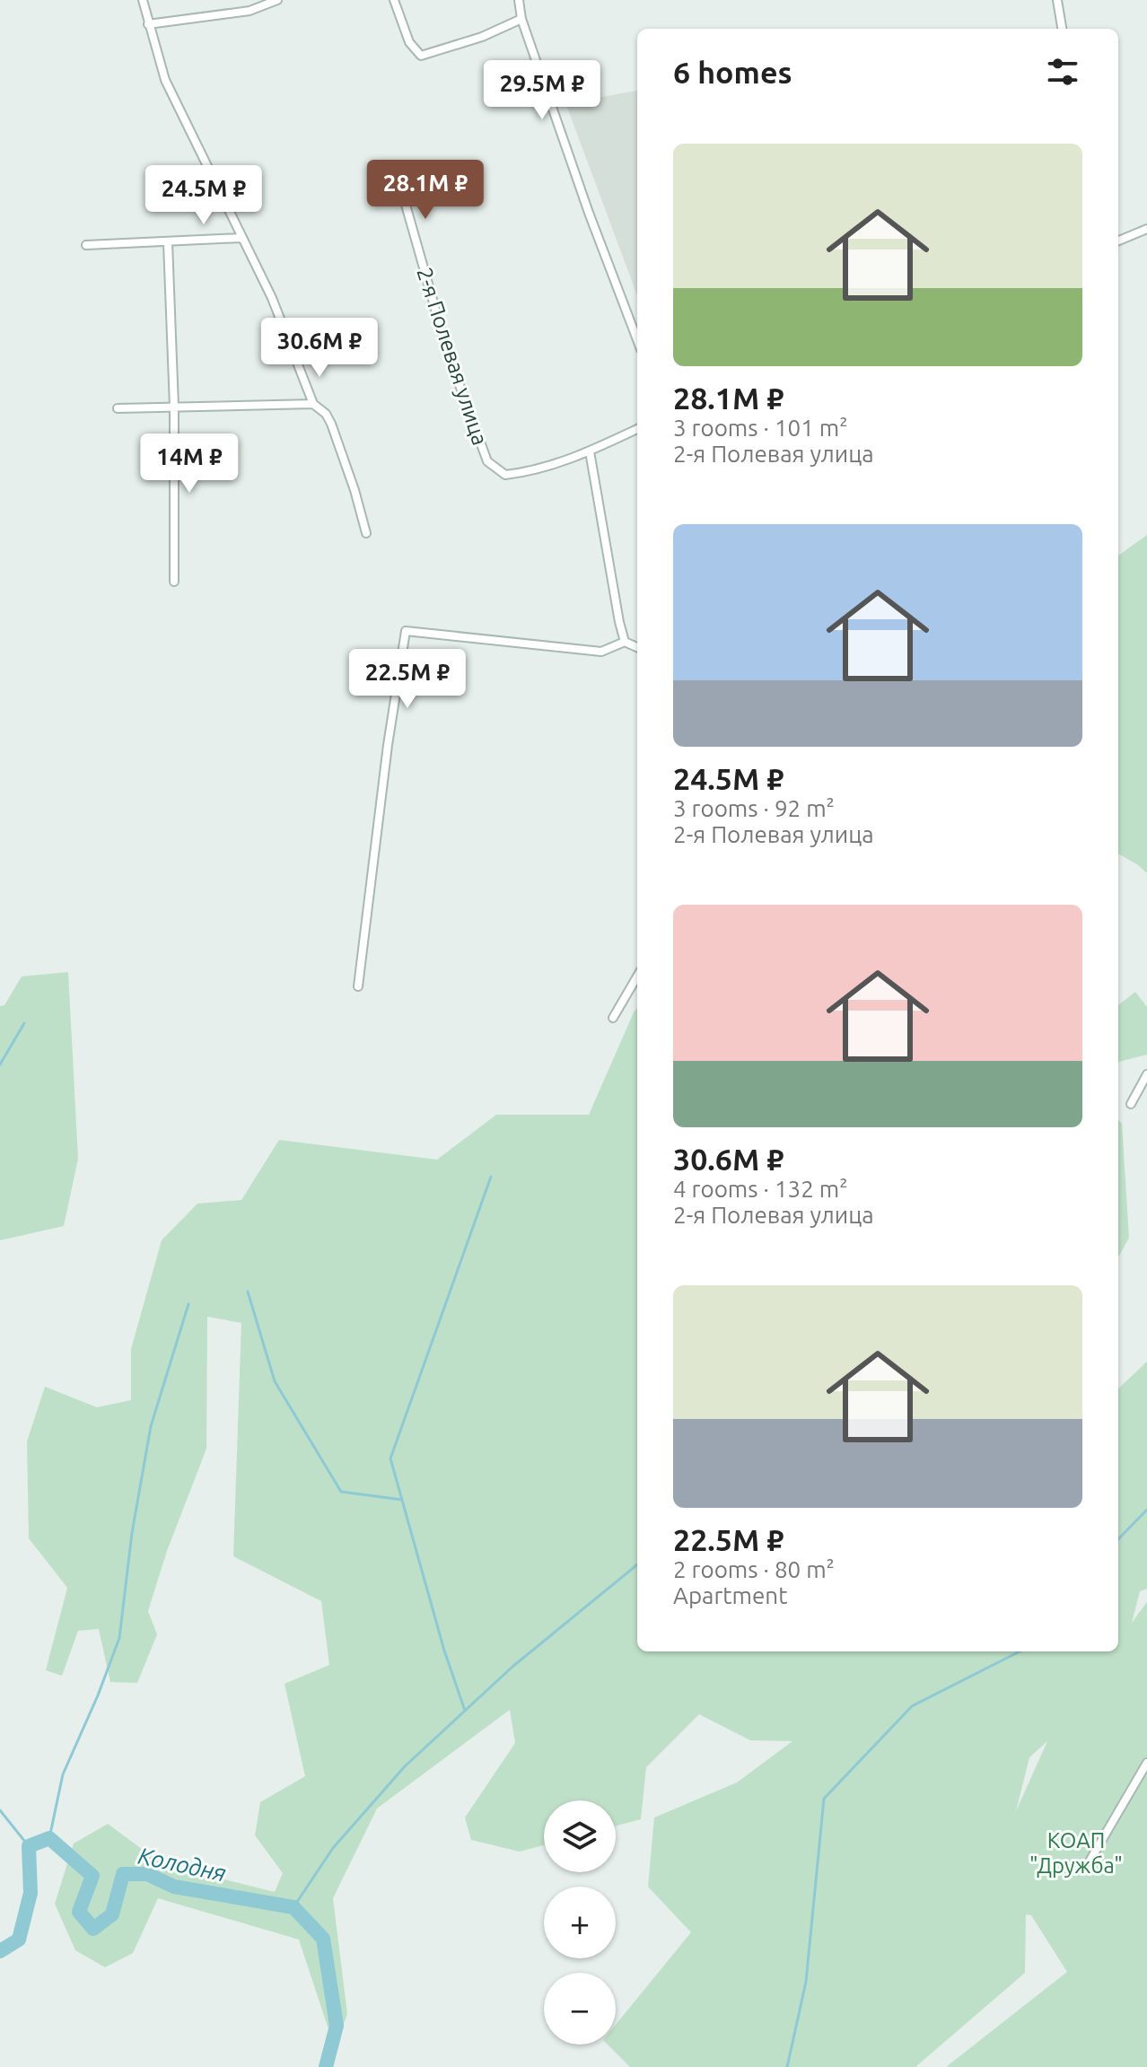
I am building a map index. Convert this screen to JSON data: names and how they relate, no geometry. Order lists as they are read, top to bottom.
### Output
{
  "streets": {
    "street": ["2-я Полевая улица"]
  },
  "water": ["Колодня"],
  "parks": ["КОАП \"Дружба\""],
  "page": {
    "heading": "6 homes",
    "price": [
      "29.5M ₽",
      "28.1M ₽",
      "24.5M ₽",
      "30.6M ₽",
      "14M ₽",
      "22.5M ₽"
    ],
    "list": [
      {
        "name": "28.1M ₽",
        "note": "3 rooms · 101 m² · 2-я Полевая улица"
      },
      {
        "name": "24.5M ₽",
        "note": "3 rooms · 92 m² · 2-я Полевая улица"
      },
      {
        "name": "30.6M ₽",
        "note": "4 rooms · 132 m² · 2-я Полевая улица"
      },
      {
        "name": "22.5M ₽",
        "note": "2 rooms · 80 m² · Apartment"
      }
    ],
    "map_buttons": ["+", "−"]
  }
}
